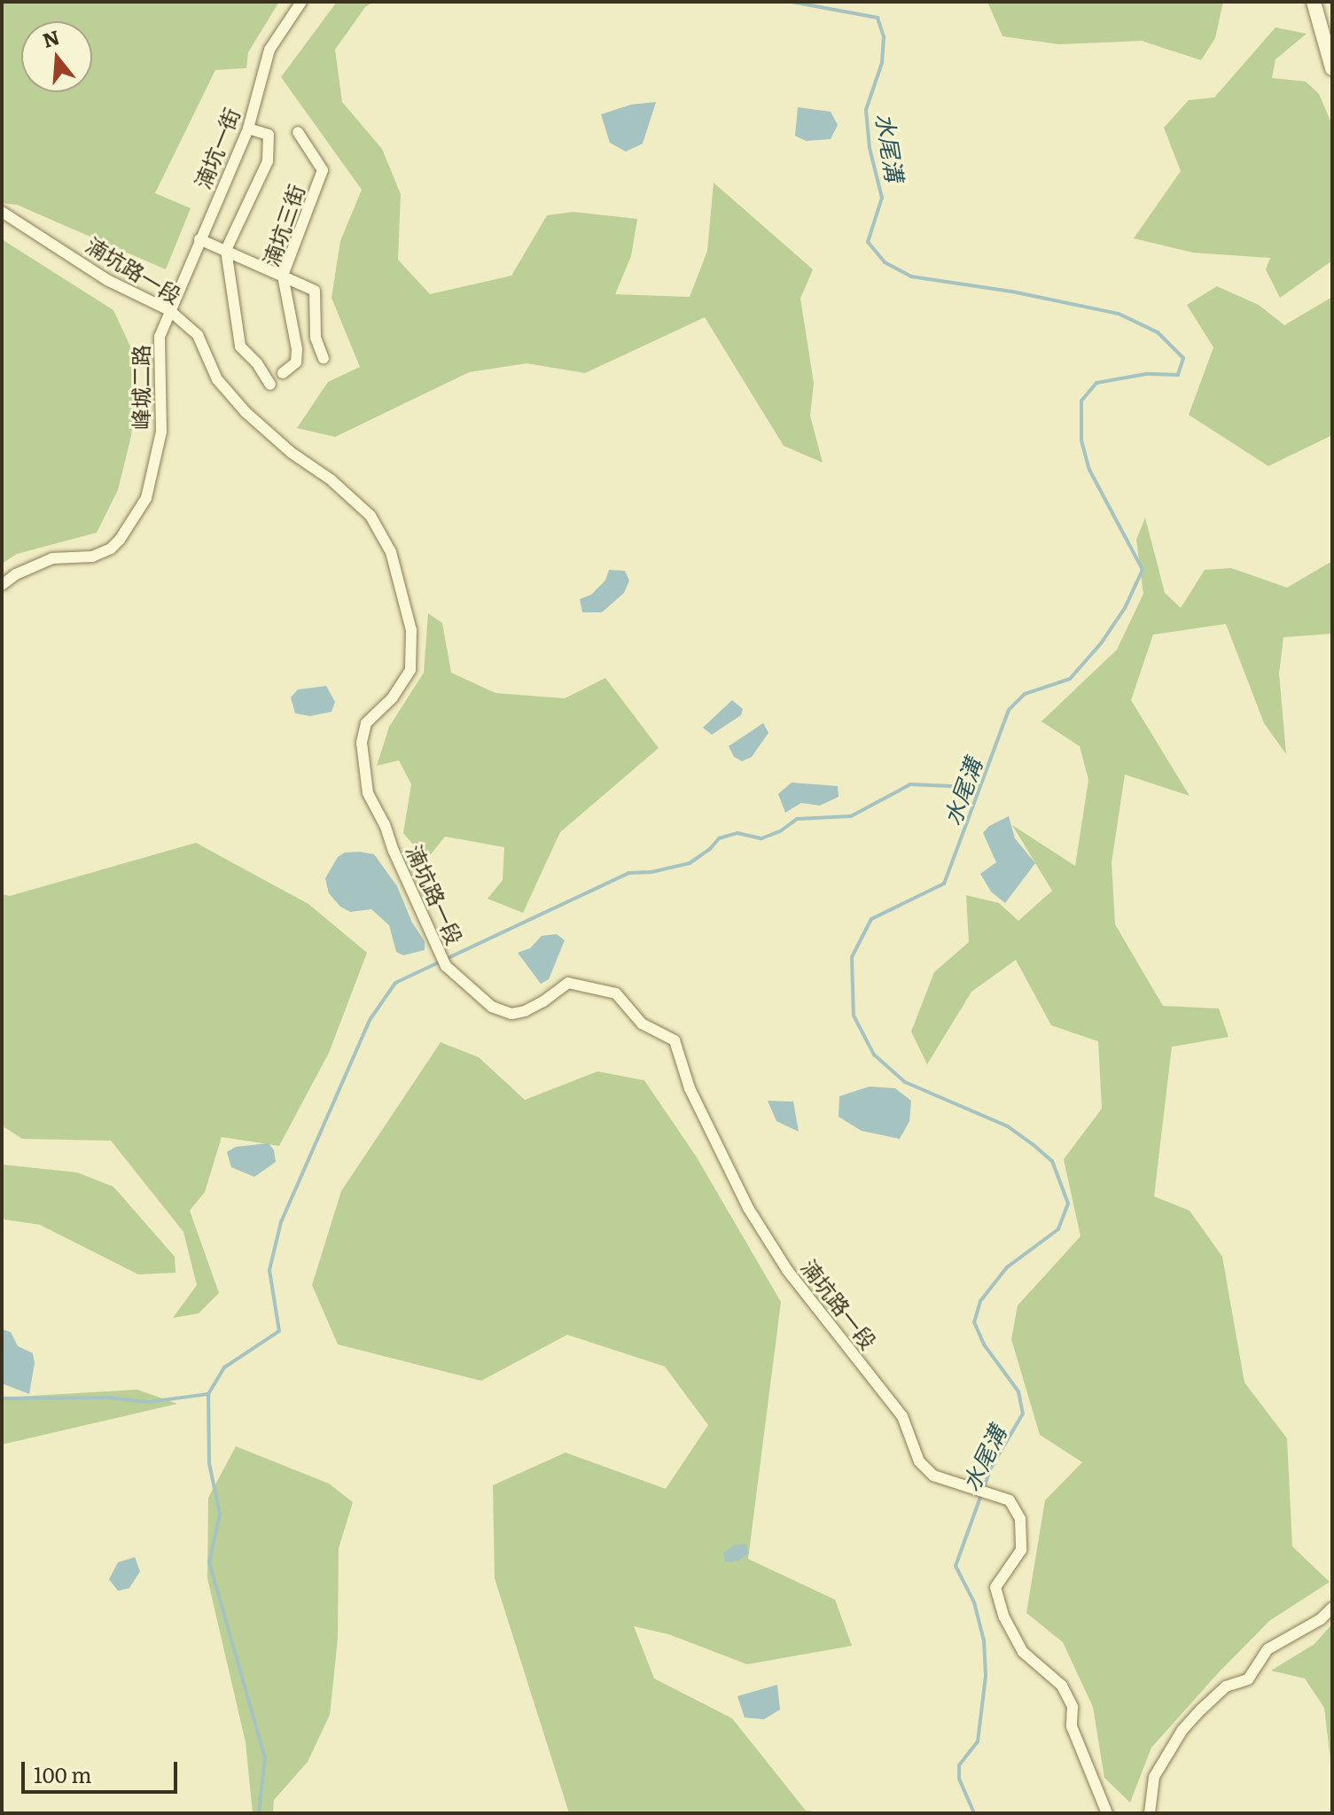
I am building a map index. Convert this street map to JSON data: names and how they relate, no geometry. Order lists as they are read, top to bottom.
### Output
{
  "streets": {
    "street": [
      "湳坑一街",
      "湳坑三街",
      "湳坑路一段",
      "峰城二路"
    ]
  },
  "crossings": [
    ["湳坑一街", "湳坑路一段"],
    ["湳坑一街", "峰城二路"],
    ["湳坑路一段", "峰城二路"]
  ],
  "water": ["水尾溝"],
  "scale_bar": "100 m",
  "north": "top"
}
